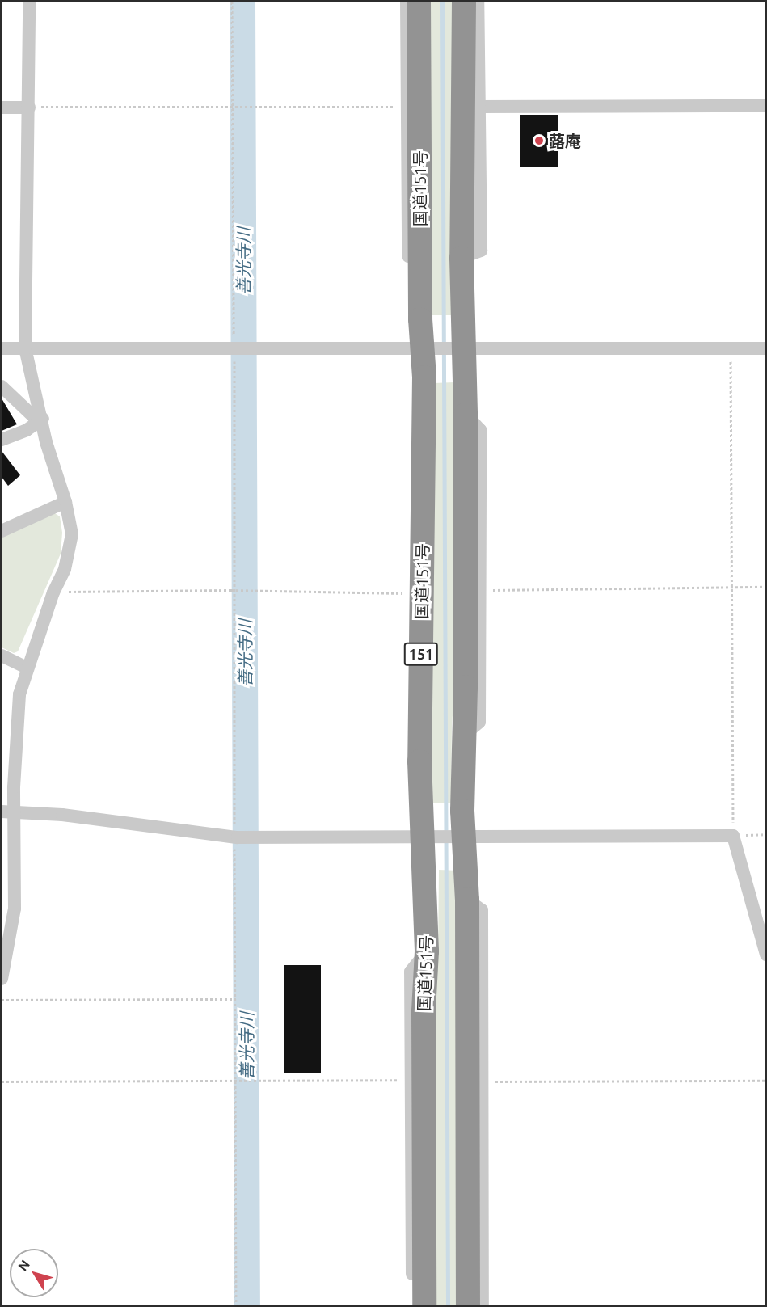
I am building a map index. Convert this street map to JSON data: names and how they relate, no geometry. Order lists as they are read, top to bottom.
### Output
{
  "streets": {
    "highway": ["国道151号", "151"]
  },
  "water": ["善光寺川"],
  "places": ["蕗庵"],
  "north": "top left"
}
